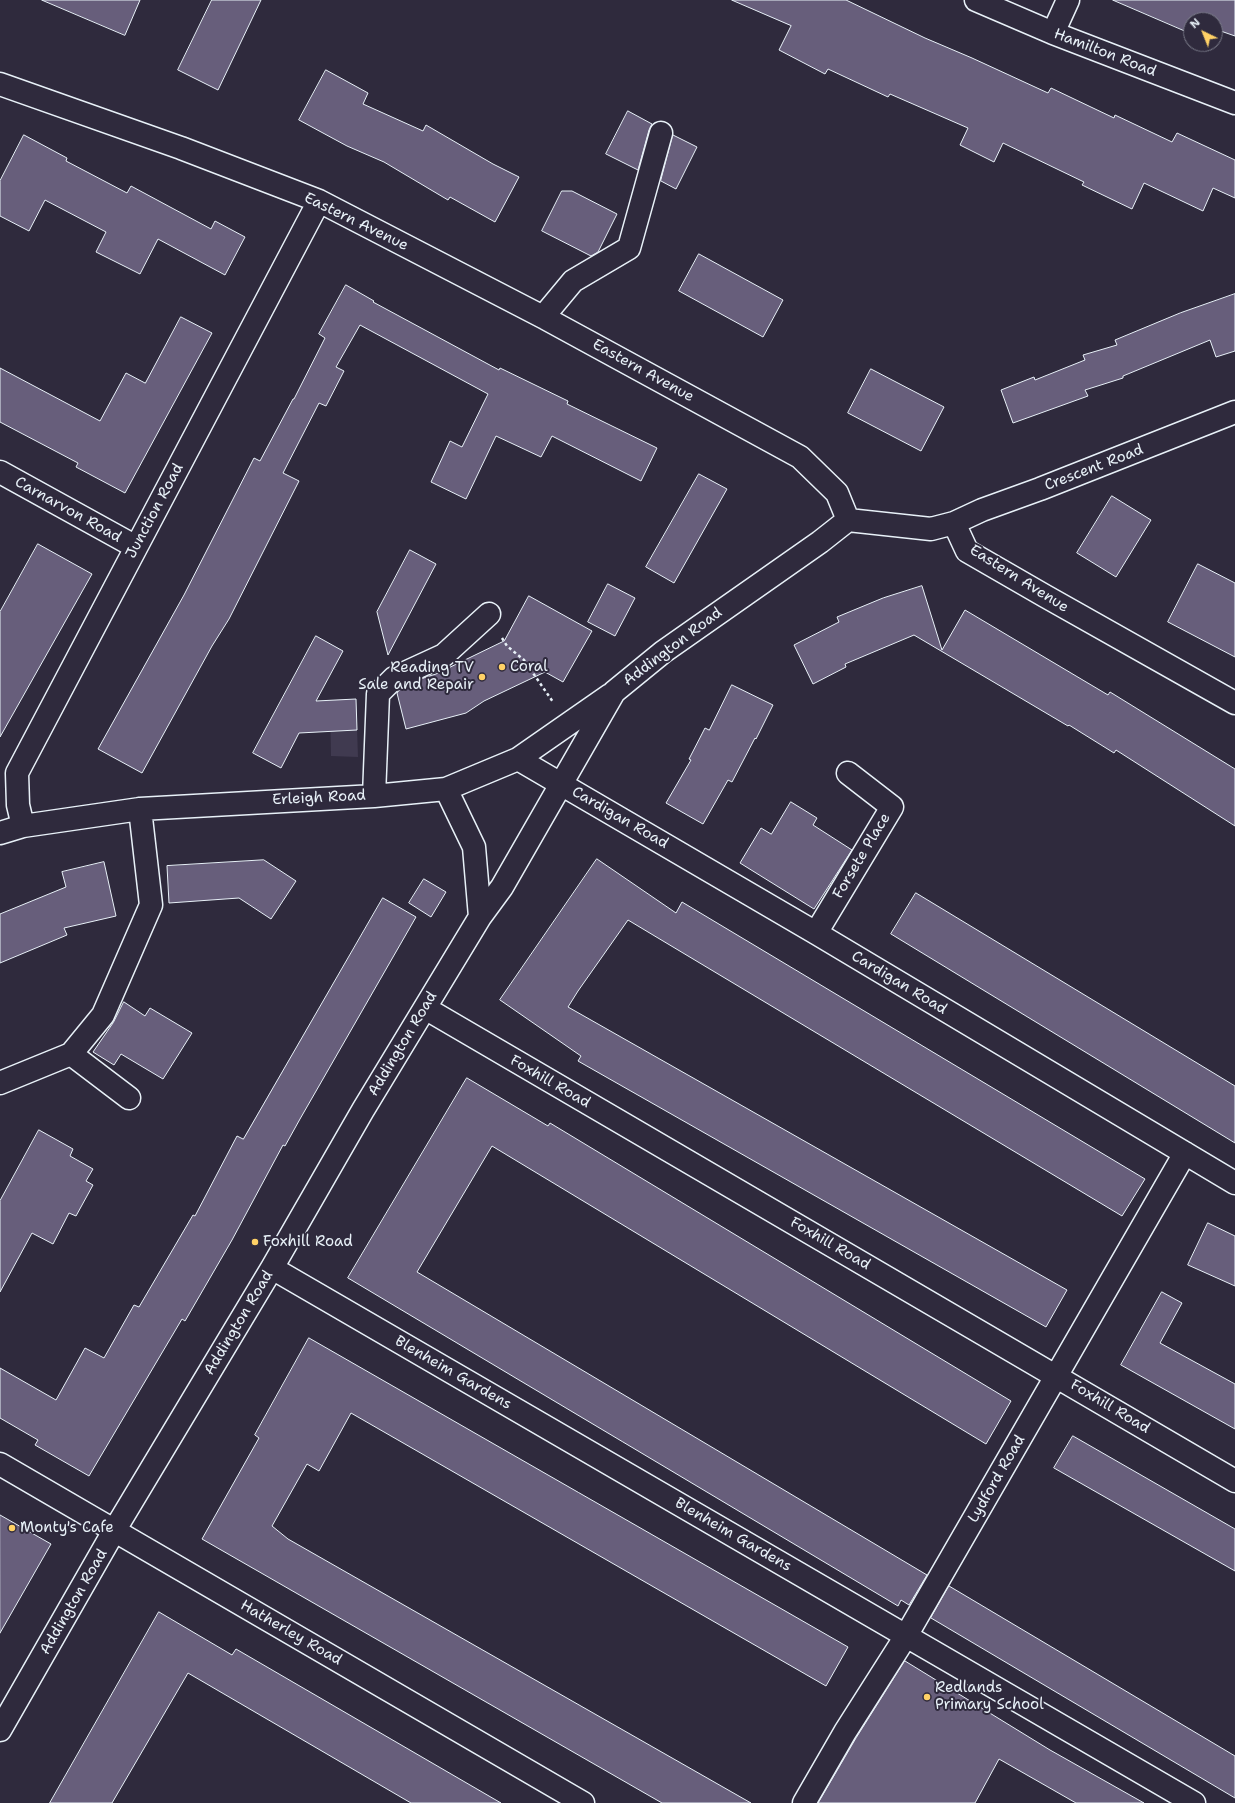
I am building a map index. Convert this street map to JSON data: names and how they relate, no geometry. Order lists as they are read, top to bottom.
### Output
{
  "streets": {
    "street": [
      "Hamilton Road",
      "Eastern Avenue",
      "Crescent Road",
      "Carnarvon Road",
      "Junction Road",
      "Addington Road",
      "Erleigh Road",
      "Cardigan Road",
      "Forsete Place",
      "Foxhill Road",
      "Blenheim Gardens",
      "Lydford Road",
      "Hatherley Road"
    ]
  },
  "crossings": [
    ["Eastern Avenue", "Crescent Road"],
    ["Eastern Avenue", "Junction Road"],
    ["Eastern Avenue", "Addington Road"],
    ["Carnarvon Road", "Junction Road"],
    ["Junction Road", "Erleigh Road"],
    ["Addington Road", "Erleigh Road"],
    ["Addington Road", "Cardigan Road"],
    ["Addington Road", "Foxhill Road"],
    ["Addington Road", "Blenheim Gardens"],
    ["Addington Road", "Hatherley Road"],
    ["Erleigh Road", "Cardigan Road"],
    ["Cardigan Road", "Forsete Place"],
    ["Cardigan Road", "Lydford Road"],
    ["Foxhill Road", "Lydford Road"],
    ["Blenheim Gardens", "Lydford Road"]
  ],
  "places": [
    "Coral",
    "Reading TV Sale and Repair",
    "Foxhill Road",
    "Monty's Cafe",
    "Redlands Primary School"
  ],
  "north": "top left"
}
